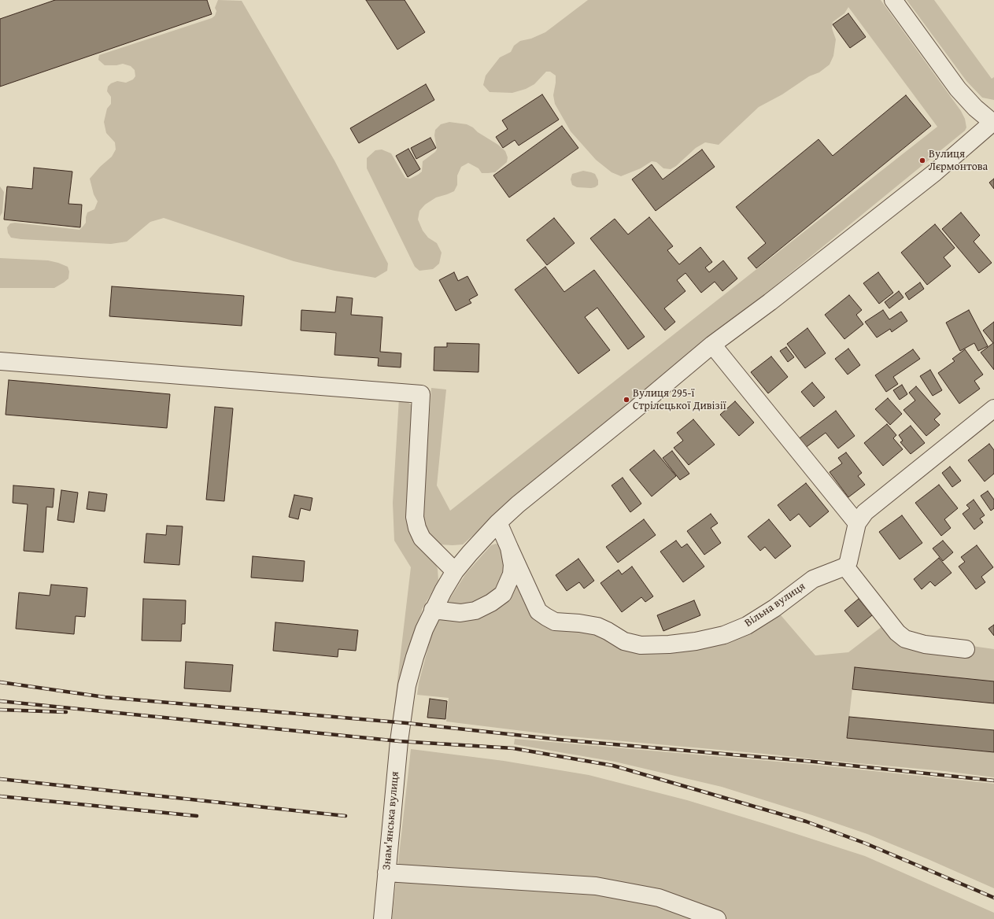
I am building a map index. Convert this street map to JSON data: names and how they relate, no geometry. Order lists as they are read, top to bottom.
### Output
{
  "streets": {
    "street": ["Вільна вулиця", "Знам'янська вулиця"]
  },
  "crossings": [
    ["Вільна вулиця", "Знам'янська вулиця"]
  ],
  "places": ["Вулиця Лєрмонтова", "Вулиця 295-ї Стрілецької Дивізії"]
}
